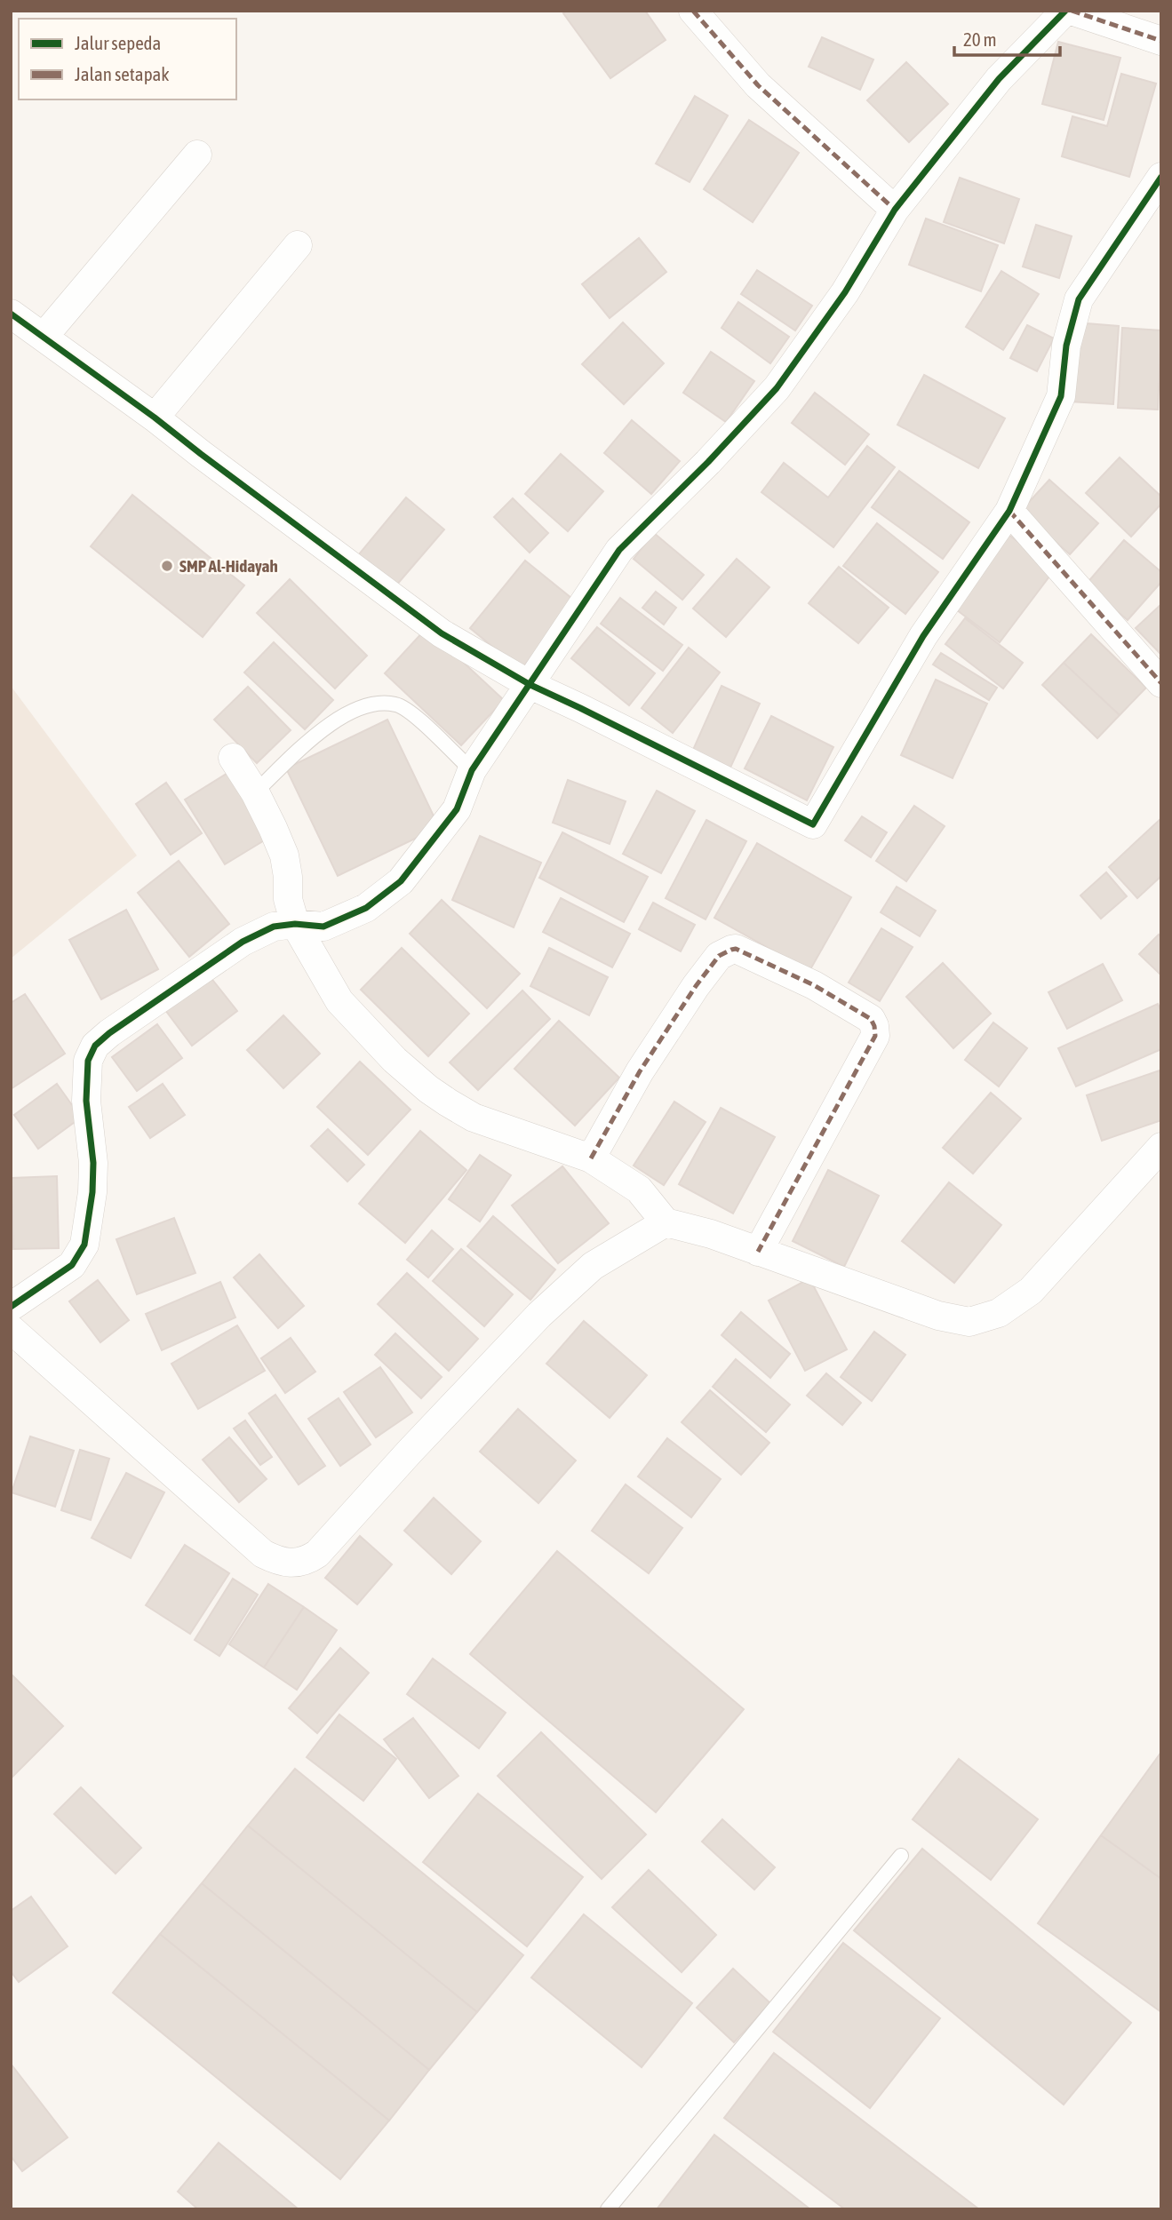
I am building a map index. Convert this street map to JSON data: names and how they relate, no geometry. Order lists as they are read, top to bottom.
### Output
{
  "places": ["SMP Al-Hidayah"],
  "legend": ["Jalur sepeda", "Jalan setapak"],
  "scale_bar": "20 m"
}
